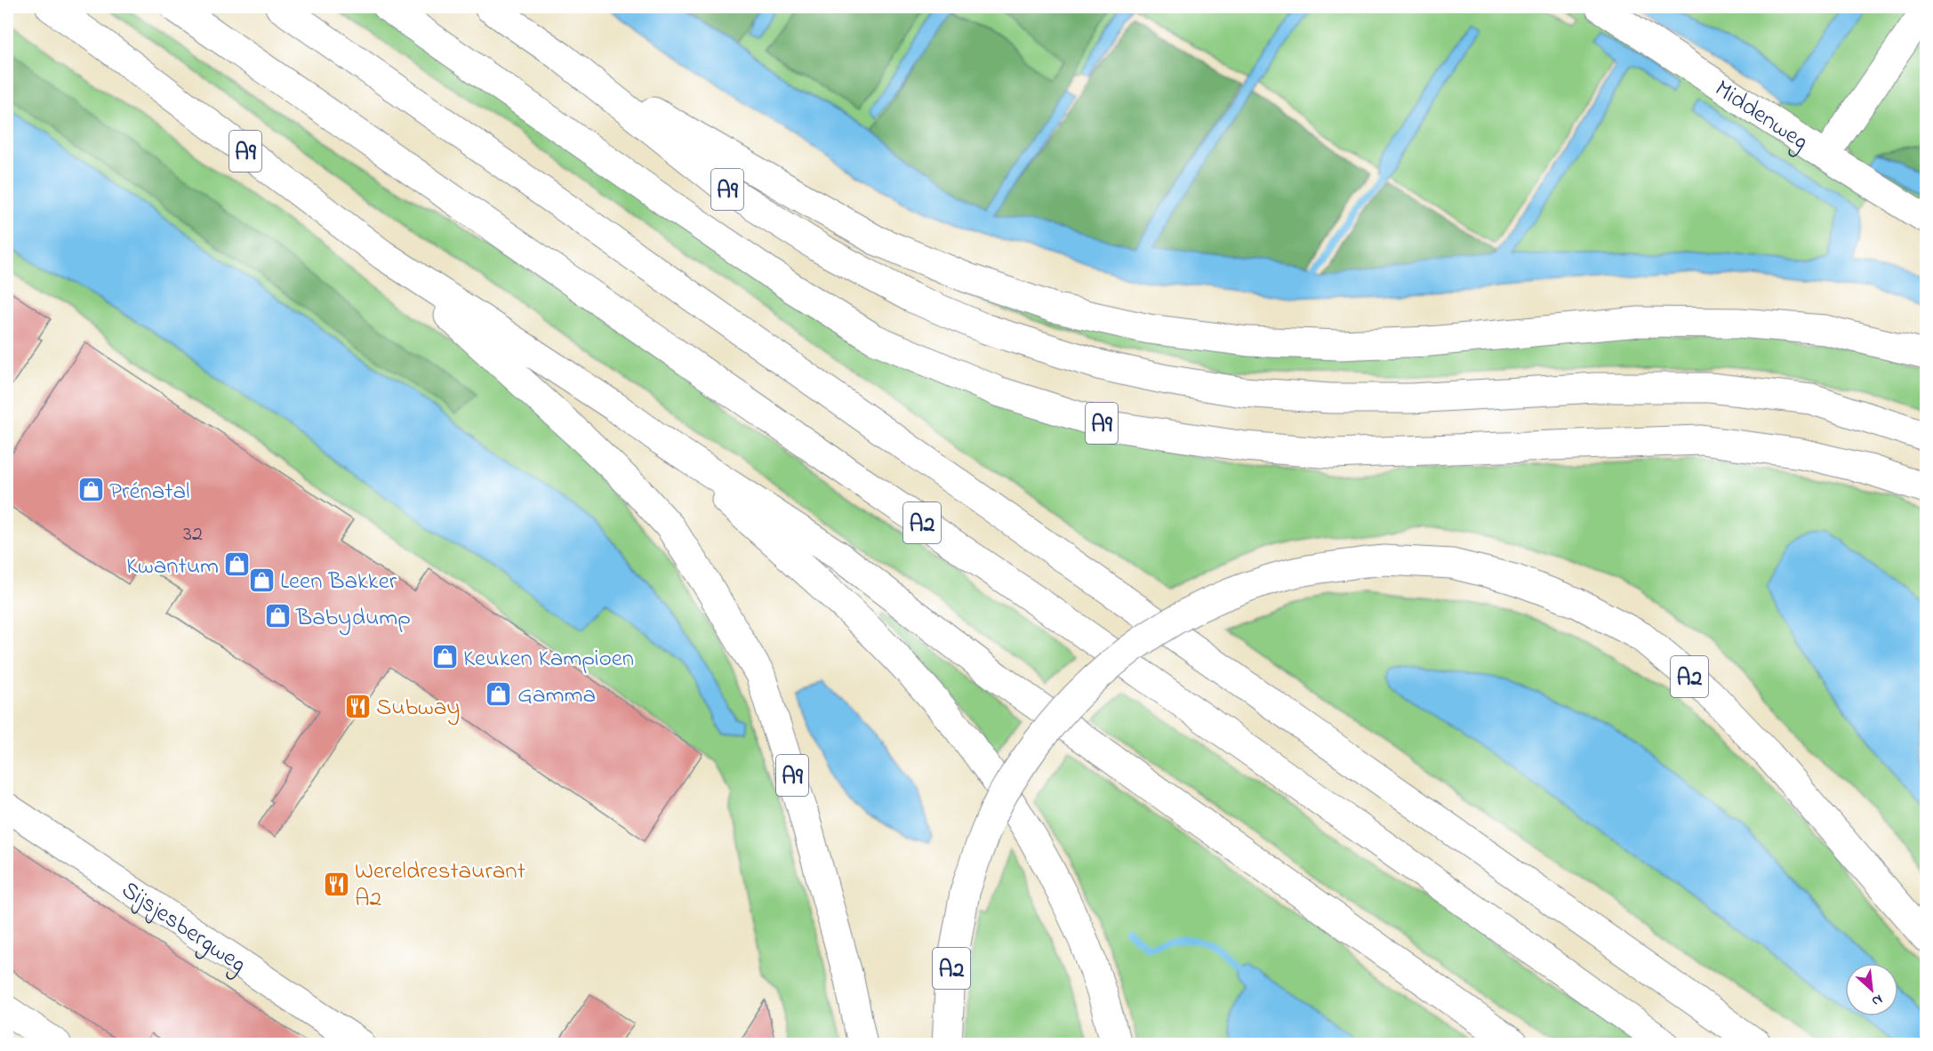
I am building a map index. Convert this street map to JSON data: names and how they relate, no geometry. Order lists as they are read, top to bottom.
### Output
{
  "streets": {
    "highway": ["A9", "A2"],
    "street": ["Middenweg", "Sijsjesbergweg"]
  },
  "places": {
    "shop": [
      "Prénatal",
      "Kwantum",
      "Leen Bakker",
      "Babydump",
      "Keuken Kampioen",
      "Gamma"
    ],
    "restaurant": ["Subway", "Wereldrestaurant A2"]
  },
  "house_numbers": ["32"],
  "north": "bottom right"
}
